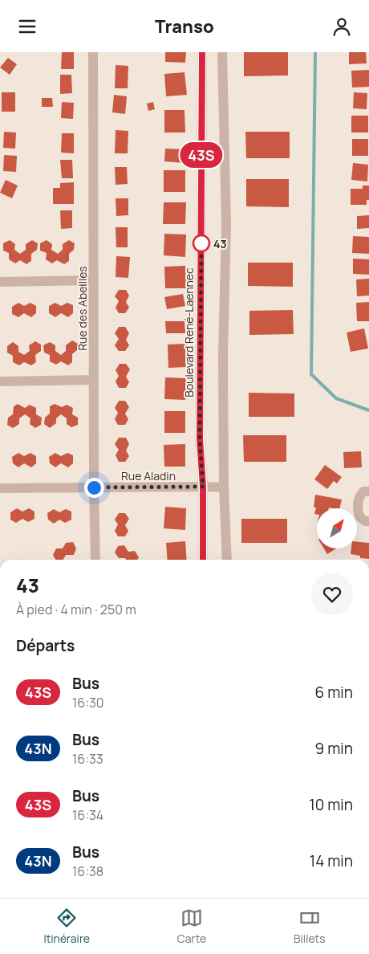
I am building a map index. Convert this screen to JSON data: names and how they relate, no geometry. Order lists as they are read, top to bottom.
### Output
{
  "streets": {
    "street": ["Rue des Abeilles", "Boulevard René-Laennec", "Rue Aladin"]
  },
  "crossings": [
    ["Rue des Abeilles", "Rue Aladin"],
    ["Boulevard René-Laennec", "Rue Aladin"]
  ],
  "places": ["43"],
  "lines": ["bus line 43S"],
  "north": "top right",
  "page": {
    "header": "Transo",
    "on_map": "43S",
    "heading": [
      ["43", "À pied · 4 min · 250 m"],
      "Départs"
    ],
    "list": [
      {
        "mark": "43S",
        "name": "Bus",
        "note": "16:30",
        "value": "6 min"
      },
      {
        "mark": "43N",
        "name": "Bus",
        "note": "16:33",
        "value": "9 min"
      },
      {
        "mark": "43S",
        "name": "Bus",
        "note": "16:34",
        "value": "10 min"
      },
      {
        "mark": "43N",
        "name": "Bus",
        "note": "16:38",
        "value": "14 min"
      }
    ],
    "tabs": ["Itinéraire", "Carte", "Billets"]
  }
}
